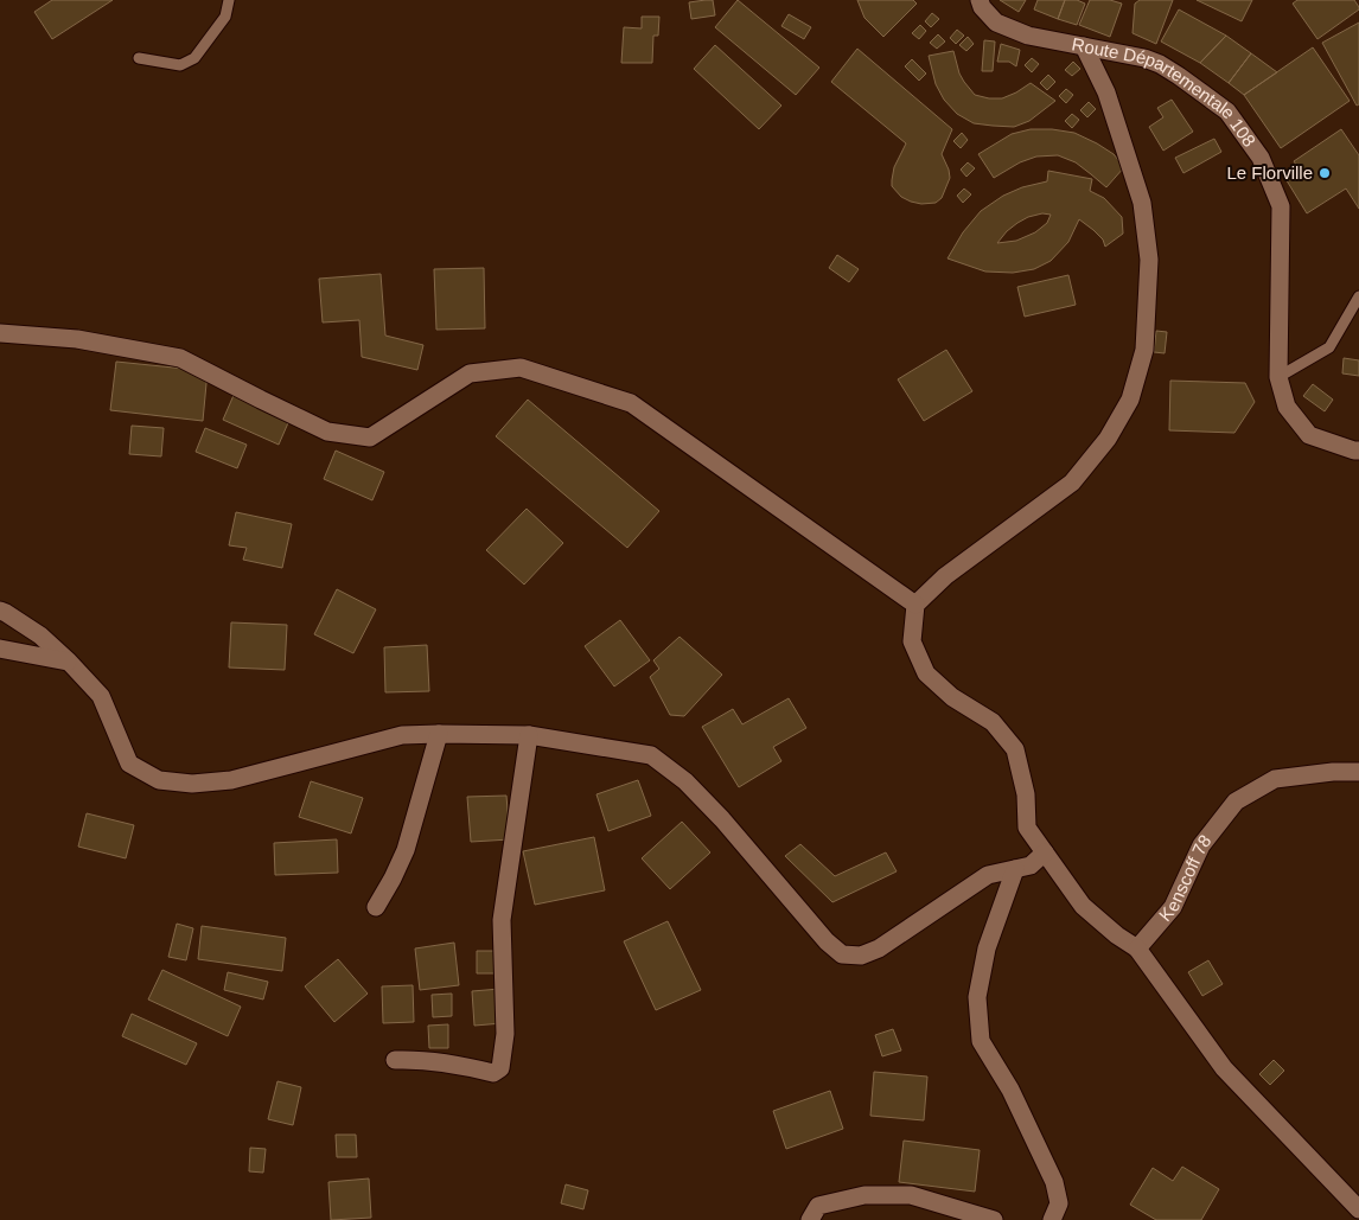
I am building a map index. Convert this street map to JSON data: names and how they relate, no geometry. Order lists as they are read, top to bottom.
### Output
{
  "streets": {
    "street": ["Route Départementale 108", "Kenscoff 78"]
  },
  "places": ["Le Florville"]
}
